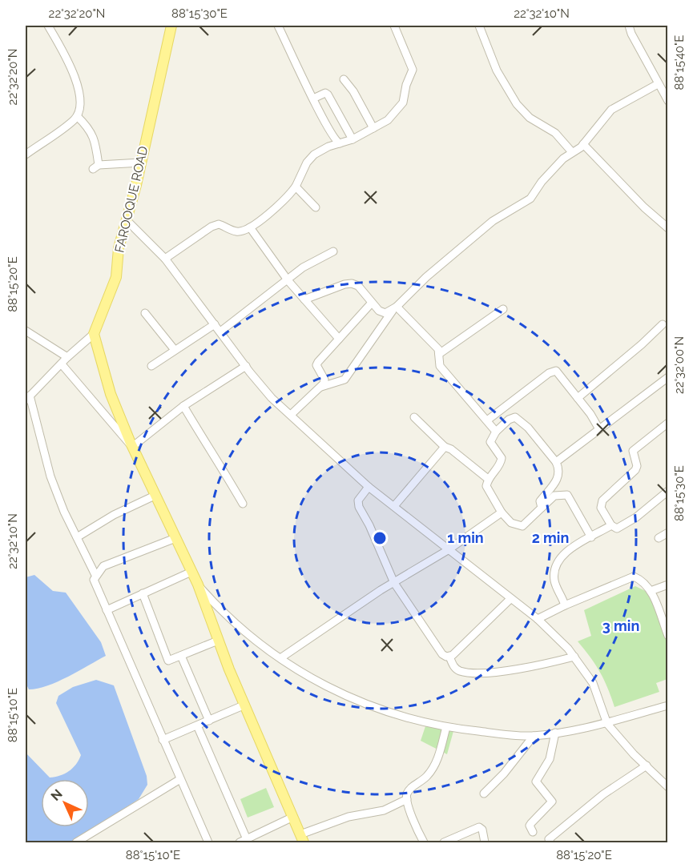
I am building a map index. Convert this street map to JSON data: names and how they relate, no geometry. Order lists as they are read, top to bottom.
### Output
{
  "streets": {
    "main road": ["FAROOQUE ROAD"]
  },
  "north": "top left",
  "coordinates": [
    "22°32'20\"N",
    "88°15'30\"E",
    "22°32'10\"N",
    "88°15'40\"E",
    "88°15'20\"E",
    "22°32'00\"N",
    "88°15'10\"E"
  ],
  "rings": ["1 min", "2 min", "3 min"]
}
